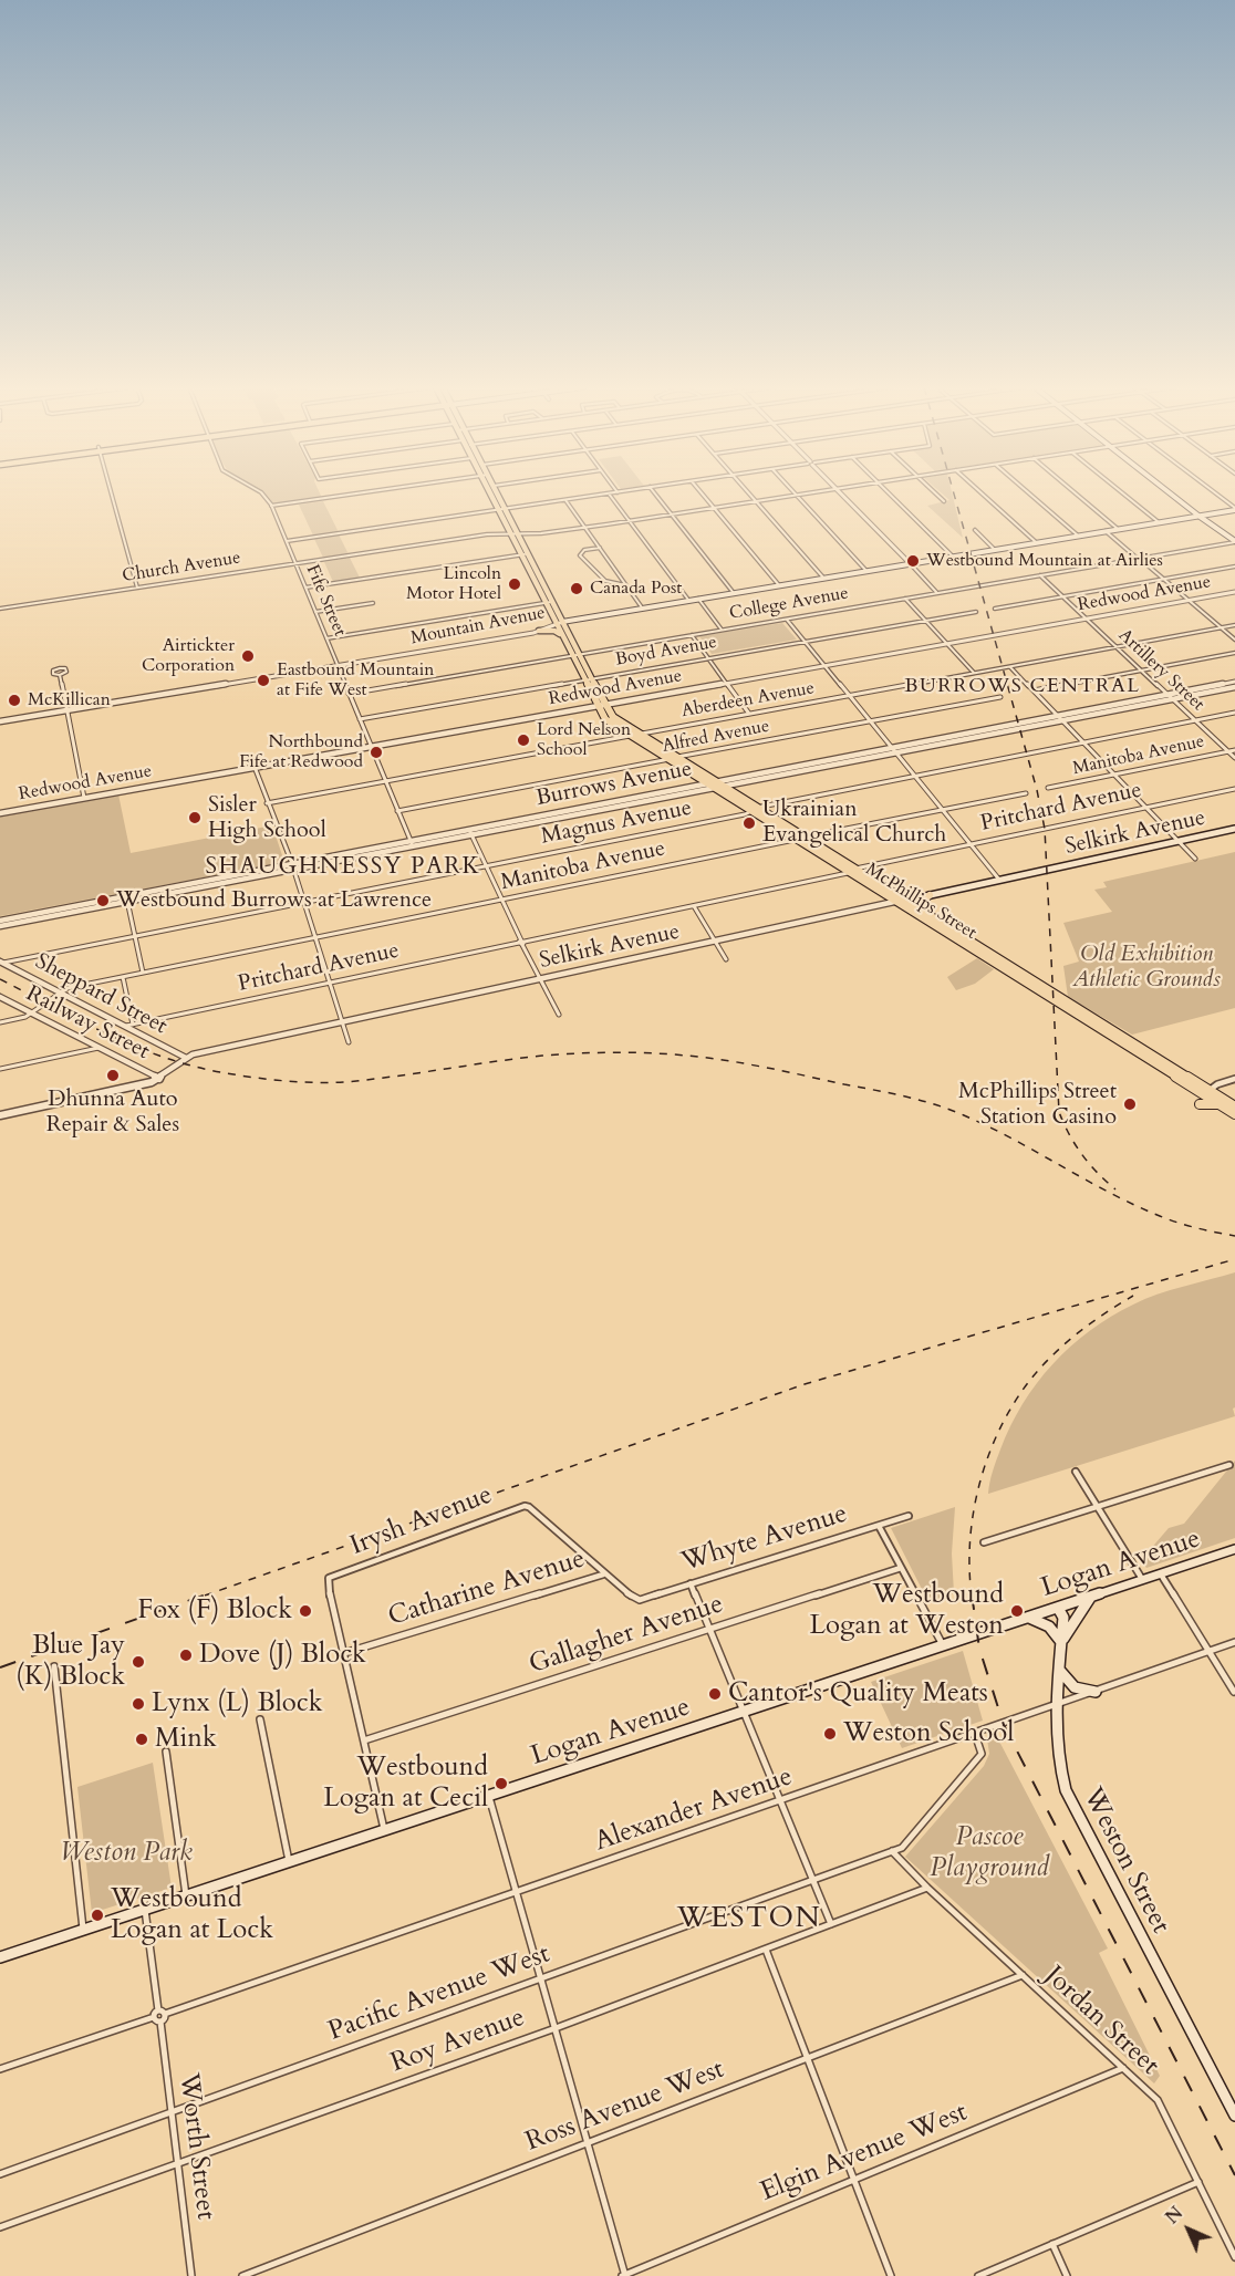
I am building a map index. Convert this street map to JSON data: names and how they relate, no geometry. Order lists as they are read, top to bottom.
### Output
{
  "streets": {
    "main road": [
      "Mountain Avenue",
      "Selkirk Avenue",
      "McPhillips Street",
      "Logan Avenue",
      "Weston Street"
    ],
    "street": [
      "Church Avenue",
      "Redwood Avenue",
      "Fife Street",
      "College Avenue",
      "Boyd Avenue",
      "Artillery Street",
      "Aberdeen Avenue",
      "Alfred Avenue",
      "Manitoba Avenue",
      "Burrows Avenue",
      "Pritchard Avenue",
      "Magnus Avenue",
      "Sheppard Street",
      "Railway Street",
      "Irysh Avenue",
      "Whyte Avenue",
      "Catharine Avenue",
      "Gallagher Avenue",
      "Alexander Avenue",
      "Pacific Avenue West",
      "Jordan Street",
      "Roy Avenue",
      "Ross Avenue West",
      "Worth Street",
      "Elgin Avenue West"
    ]
  },
  "crossings": [
    ["Church Avenue", "Fife Street"],
    ["Church Avenue", "McPhillips Street"],
    ["Redwood Avenue", "Fife Street"],
    ["Redwood Avenue", "Artillery Street"],
    ["Redwood Avenue", "McPhillips Street"],
    ["Fife Street", "College Avenue"],
    ["Fife Street", "Mountain Avenue"],
    ["Fife Street", "Boyd Avenue"],
    ["Fife Street", "Aberdeen Avenue"],
    ["Fife Street", "Alfred Avenue"],
    ["Fife Street", "Burrows Avenue"],
    ["College Avenue", "Artillery Street"],
    ["College Avenue", "McPhillips Street"],
    ["Mountain Avenue", "McPhillips Street"],
    ["Boyd Avenue", "McPhillips Street"],
    ["Artillery Street", "Aberdeen Avenue"],
    ["Artillery Street", "Manitoba Avenue"],
    ["Artillery Street", "Burrows Avenue"],
    ["Artillery Street", "Magnus Avenue"],
    ["Aberdeen Avenue", "McPhillips Street"],
    ["Alfred Avenue", "McPhillips Street"],
    ["Manitoba Avenue", "McPhillips Street"],
    ["Manitoba Avenue", "Sheppard Street"],
    ["Manitoba Avenue", "Railway Street"],
    ["Burrows Avenue", "McPhillips Street"],
    ["Pritchard Avenue", "McPhillips Street"],
    ["Pritchard Avenue", "Sheppard Street"],
    ["Magnus Avenue", "McPhillips Street"],
    ["Magnus Avenue", "Sheppard Street"],
    ["Selkirk Avenue", "McPhillips Street"],
    ["Selkirk Avenue", "Sheppard Street"],
    ["Selkirk Avenue", "Railway Street"],
    ["Irysh Avenue", "Whyte Avenue"],
    ["Irysh Avenue", "Catharine Avenue"],
    ["Whyte Avenue", "Catharine Avenue"],
    ["Logan Avenue", "Weston Street"],
    ["Logan Avenue", "Worth Street"],
    ["Alexander Avenue", "Weston Street"],
    ["Alexander Avenue", "Worth Street"],
    ["Pacific Avenue West", "Jordan Street"],
    ["Pacific Avenue West", "Worth Street"],
    ["Jordan Street", "Roy Avenue"],
    ["Jordan Street", "Ross Avenue West"],
    ["Jordan Street", "Elgin Avenue West"],
    ["Roy Avenue", "Worth Street"]
  ],
  "districts": ["BURROWS CENTRAL", "SHAUGHNESSY PARK", "WESTON"],
  "parks": ["Old Exhibition Athletic Grounds", "Pascoe Playground", "Weston Park"],
  "places": [
    "Westbound Mountain at Airlies",
    "Lincoln Motor Hotel",
    "Canada Post",
    "Airtickter Corporation",
    "Eastbound Mountain at Fife West",
    "McKillican",
    "Lord Nelson School",
    "Northbound Fife at Redwood",
    "Sisler High School",
    "Ukrainian Evangelical Church",
    "Westbound Burrows at Lawrence",
    "Dhunna Auto Repair & Sales",
    "McPhillips Street Station Casino",
    "Fox (F) Block",
    "Westbound Logan at Weston",
    "Dove (J) Block",
    "Blue Jay (K) Block",
    "Cantor's Quality Meats",
    "Lynx (L) Block",
    "Weston School",
    "Mink",
    "Westbound Logan at Cecil",
    "Westbound Logan at Lock"
  ],
  "north": "top left"
}
